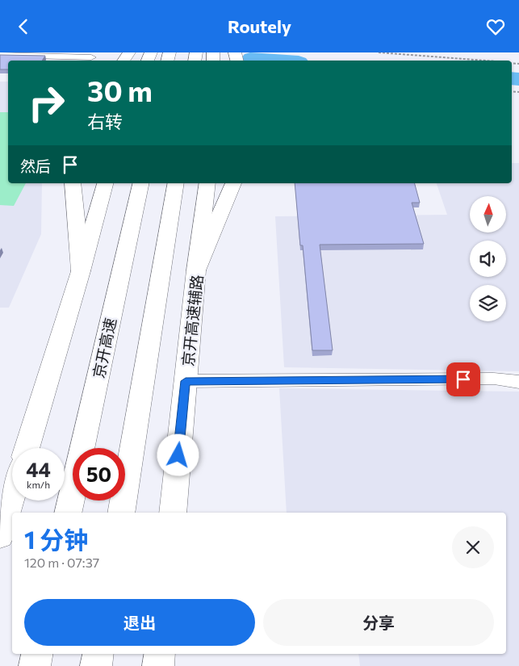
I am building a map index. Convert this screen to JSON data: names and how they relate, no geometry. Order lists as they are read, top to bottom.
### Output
{
  "streets": {
    "main road": ["京开高速辅路", "京开高速"]
  },
  "north": "top",
  "page": {
    "header": "Routely",
    "turn": ["30 m", "右转"],
    "then": "然后",
    "speed": "44 km/h",
    "limit": "50",
    "heading": ["1 分钟", "120 m · 07:37"],
    "buttons": ["退出", "分享"]
  }
}
